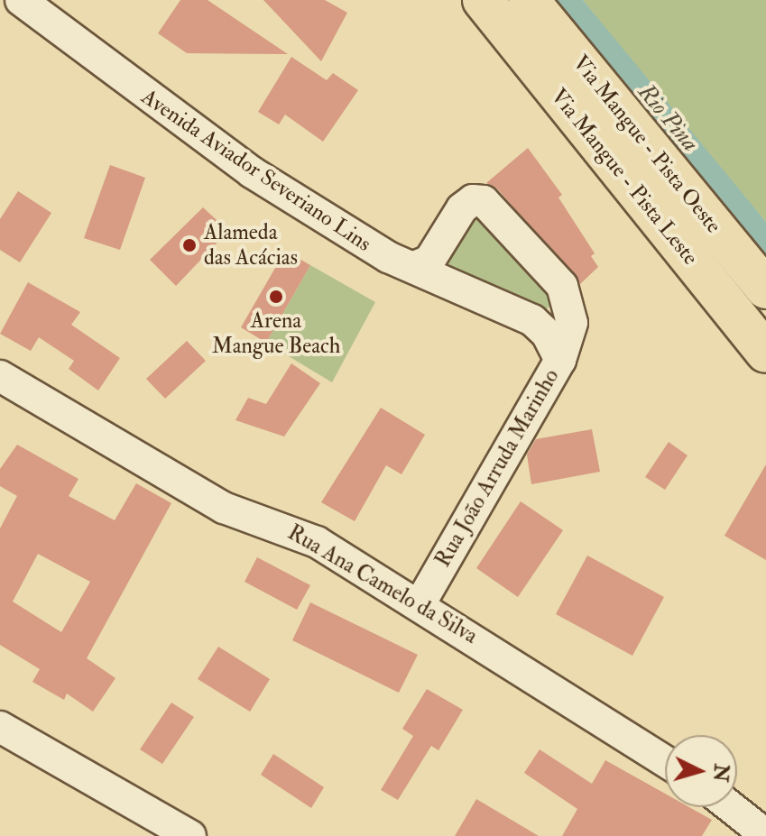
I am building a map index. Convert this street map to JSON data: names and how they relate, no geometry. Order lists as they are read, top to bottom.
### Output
{
  "streets": {
    "main road": ["Via Mangue - Pista Oeste", "Via Mangue - Pista Leste"],
    "street": ["Avenida Aviador Severiano Lins", "Rua João Arruda Marinho", "Rua Ana Camelo da Silva"]
  },
  "crossings": [
    ["Avenida Aviador Severiano Lins", "Rua João Arruda Marinho"],
    ["Rua João Arruda Marinho", "Rua Ana Camelo da Silva"]
  ],
  "water": ["Rio Pina"],
  "places": ["Alameda das Acácias", "Arena Mangue Beach"],
  "north": "right"
}
